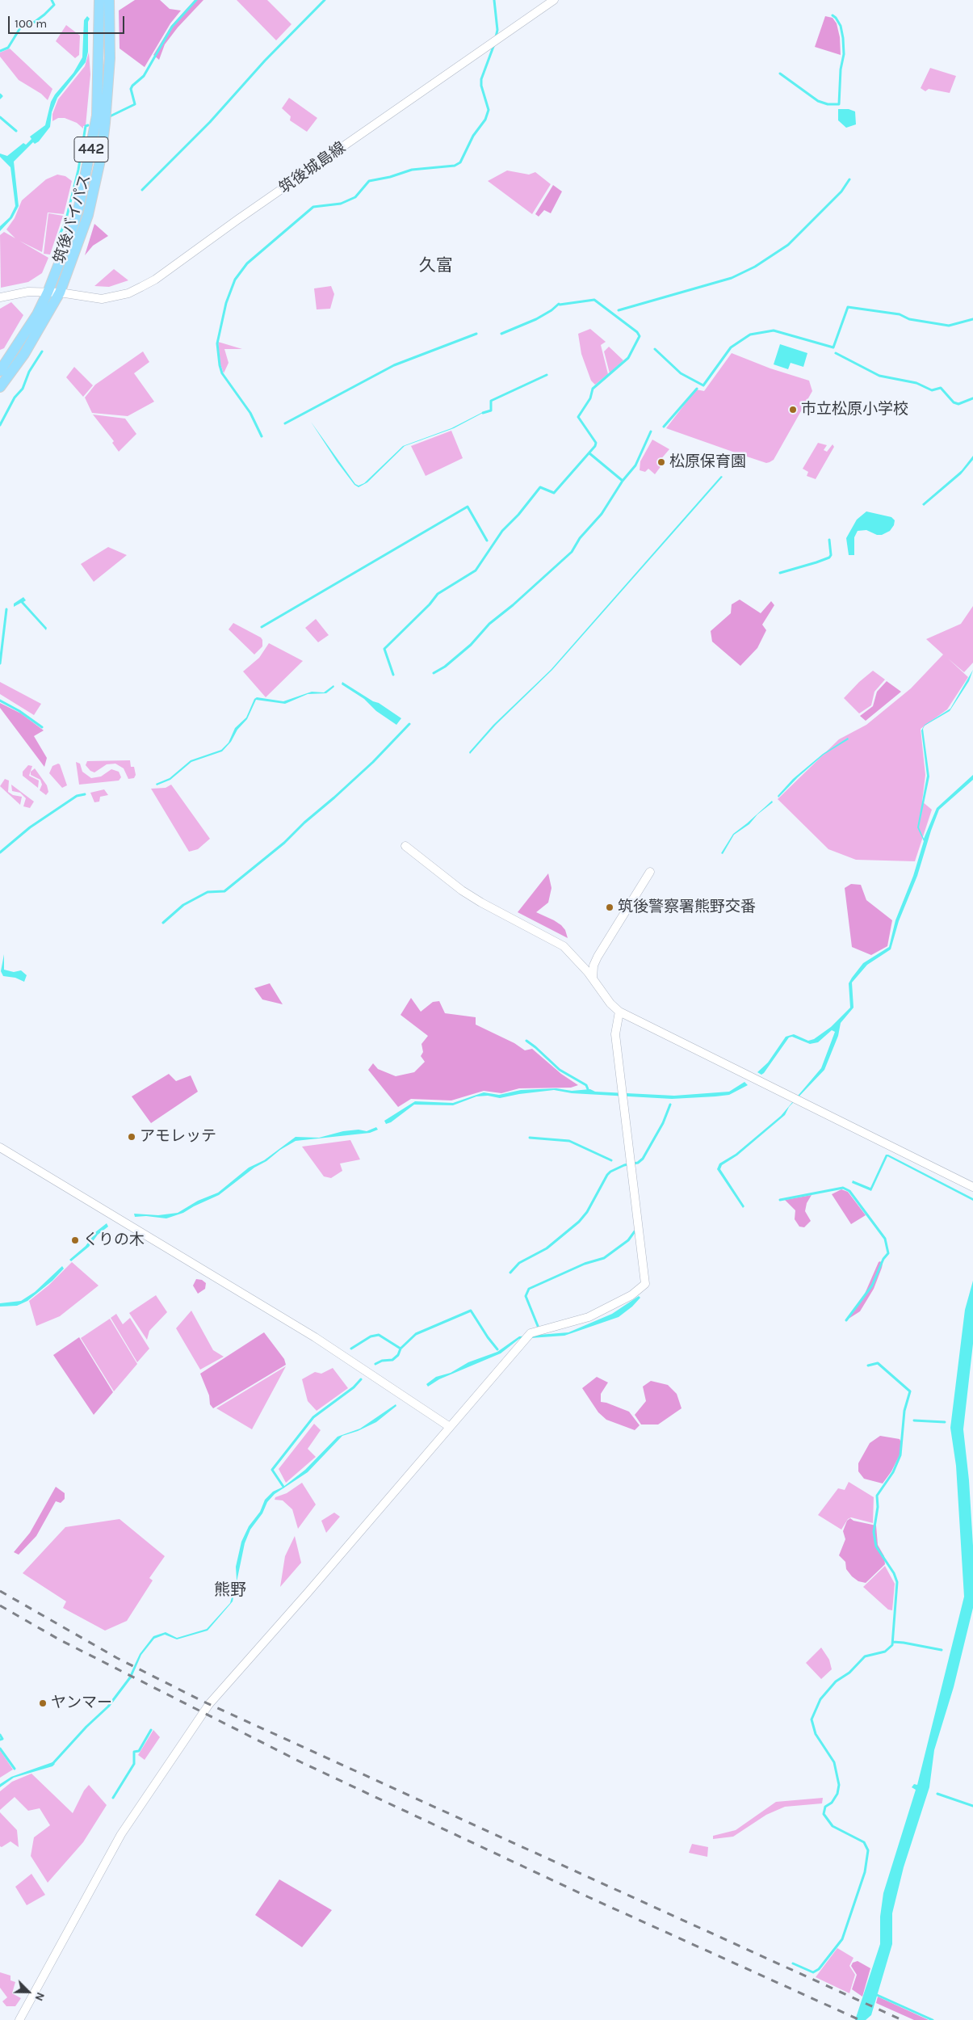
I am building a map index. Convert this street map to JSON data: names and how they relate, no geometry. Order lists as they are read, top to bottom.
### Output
{
  "streets": {
    "highway": ["442", "筑後バイパス"],
    "street": ["筑後城島線"]
  },
  "crossings": [
    ["442", "筑後城島線"],
    ["442", "筑後バイパス"],
    ["筑後城島線", "筑後バイパス"]
  ],
  "districts": ["久富", "熊野"],
  "places": [
    "市立松原小学校",
    "松原保育園",
    "筑後警察署熊野交番",
    "アモレッテ",
    "くりの木",
    "ヤンマー"
  ],
  "scale_bar": "100 m",
  "north": "bottom right"
}
